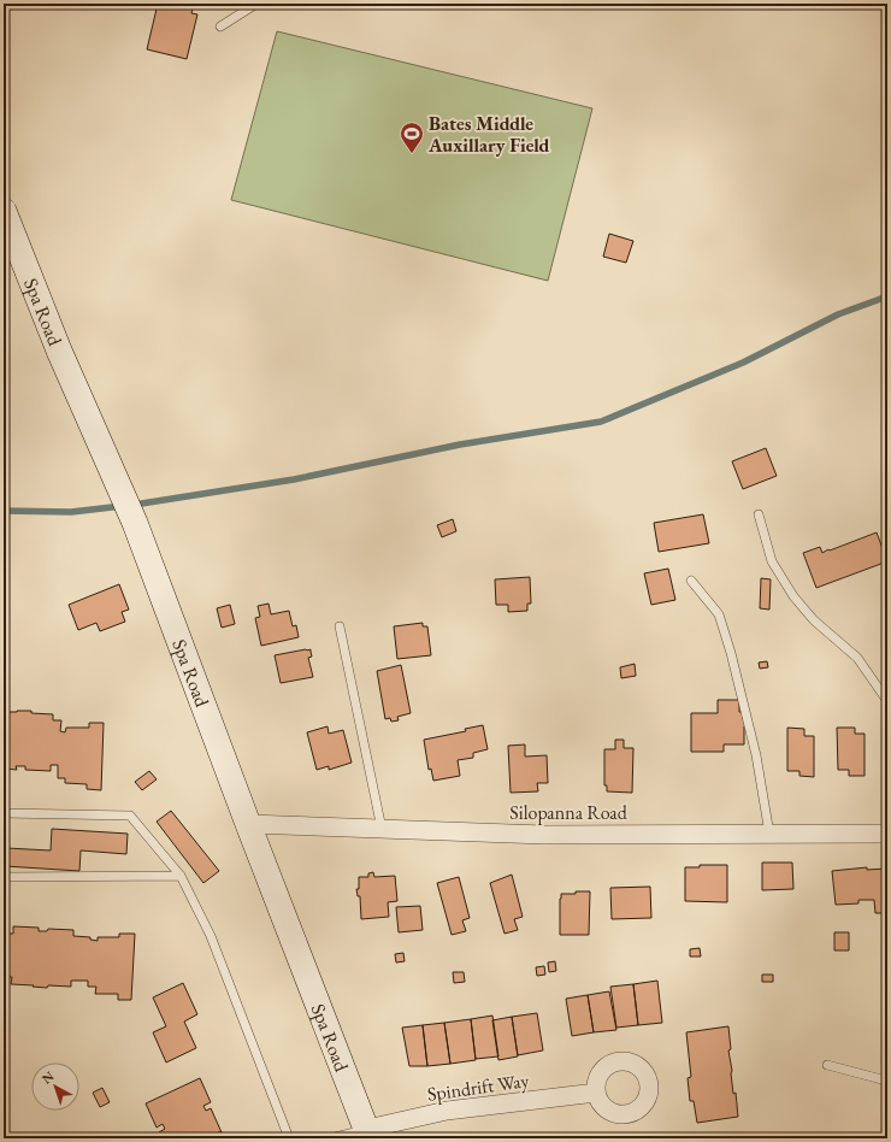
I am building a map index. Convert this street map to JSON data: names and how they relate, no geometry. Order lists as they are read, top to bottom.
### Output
{
  "streets": {
    "main road": ["Spa Road"],
    "street": ["Silopanna Road", "Spindrift Way"]
  },
  "crossings": [
    ["Spa Road", "Silopanna Road"],
    ["Spa Road", "Spindrift Way"]
  ],
  "places": {
    "sports": ["Bates Middle Auxillary Field"]
  },
  "north": "top left"
}
